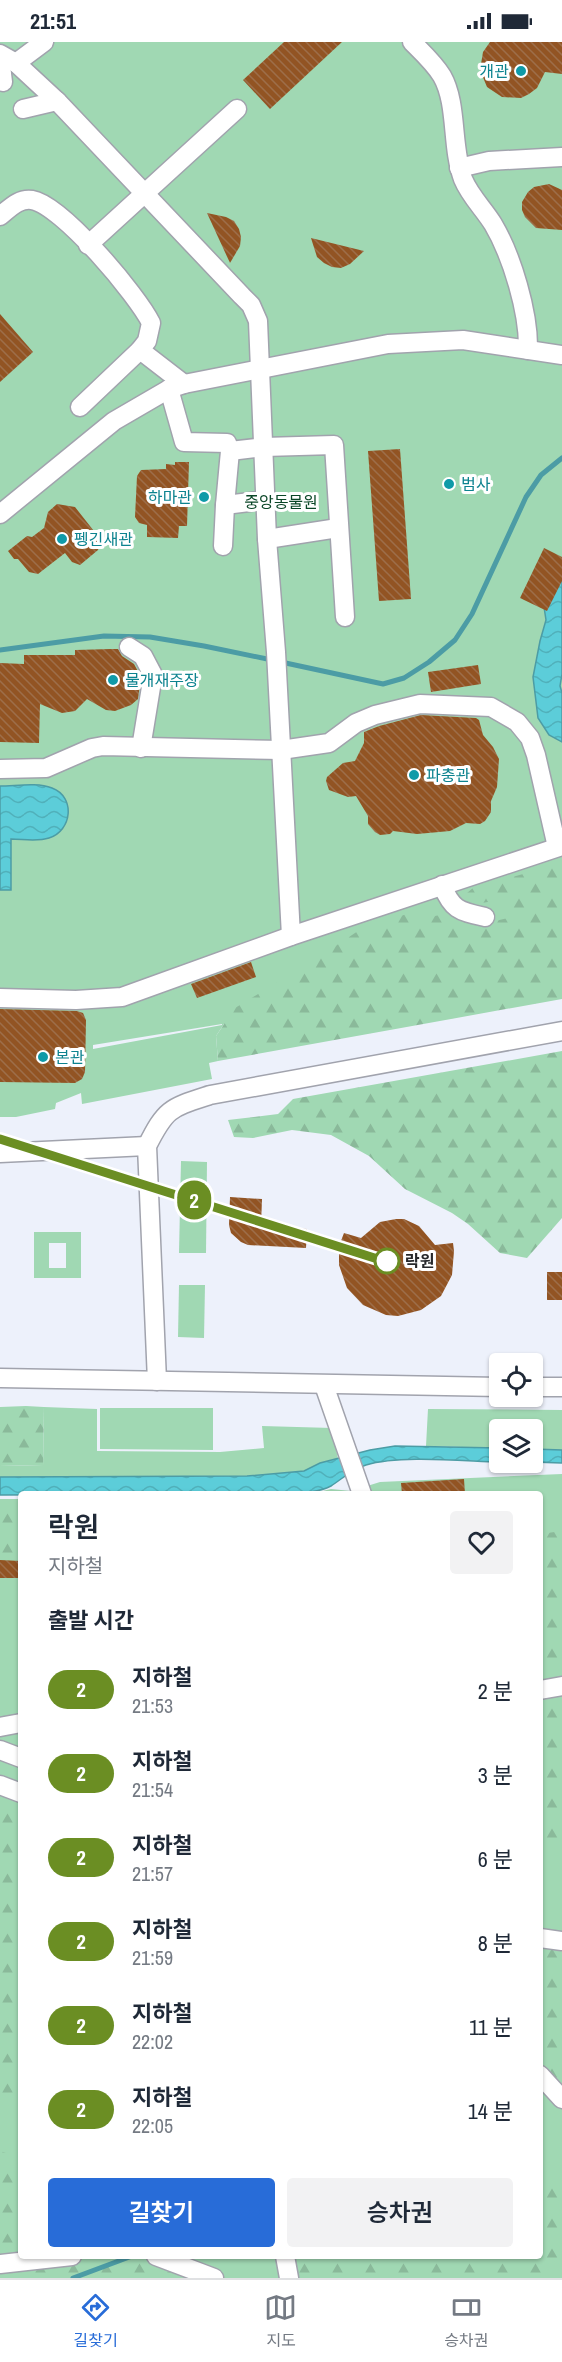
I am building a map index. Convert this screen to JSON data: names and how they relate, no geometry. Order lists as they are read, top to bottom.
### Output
{
  "parks": ["중앙동물원"],
  "places": [
    "개관",
    "범사",
    "하마관",
    "펭긴새관",
    "물개재주장",
    "파충관",
    "본관",
    "락원"
  ],
  "lines": ["metro line 2"],
  "page": {
    "status": "21:51",
    "on_map": "2",
    "heading": [
      ["락원", "지하철"],
      "출발 시간"
    ],
    "list": [
      {
        "mark": "2",
        "name": "지하철",
        "note": "21:53",
        "value": "2 분"
      },
      {
        "mark": "2",
        "name": "지하철",
        "note": "21:54",
        "value": "3 분"
      },
      {
        "mark": "2",
        "name": "지하철",
        "note": "21:57",
        "value": "6 분"
      },
      {
        "mark": "2",
        "name": "지하철",
        "note": "21:59",
        "value": "8 분"
      },
      {
        "mark": "2",
        "name": "지하철",
        "note": "22:02",
        "value": "11 분"
      },
      {
        "mark": "2",
        "name": "지하철",
        "note": "22:05",
        "value": "14 분"
      }
    ],
    "buttons": ["길찾기", "승차권"],
    "tabs": ["길찾기", "지도", "승차권"]
  }
}
